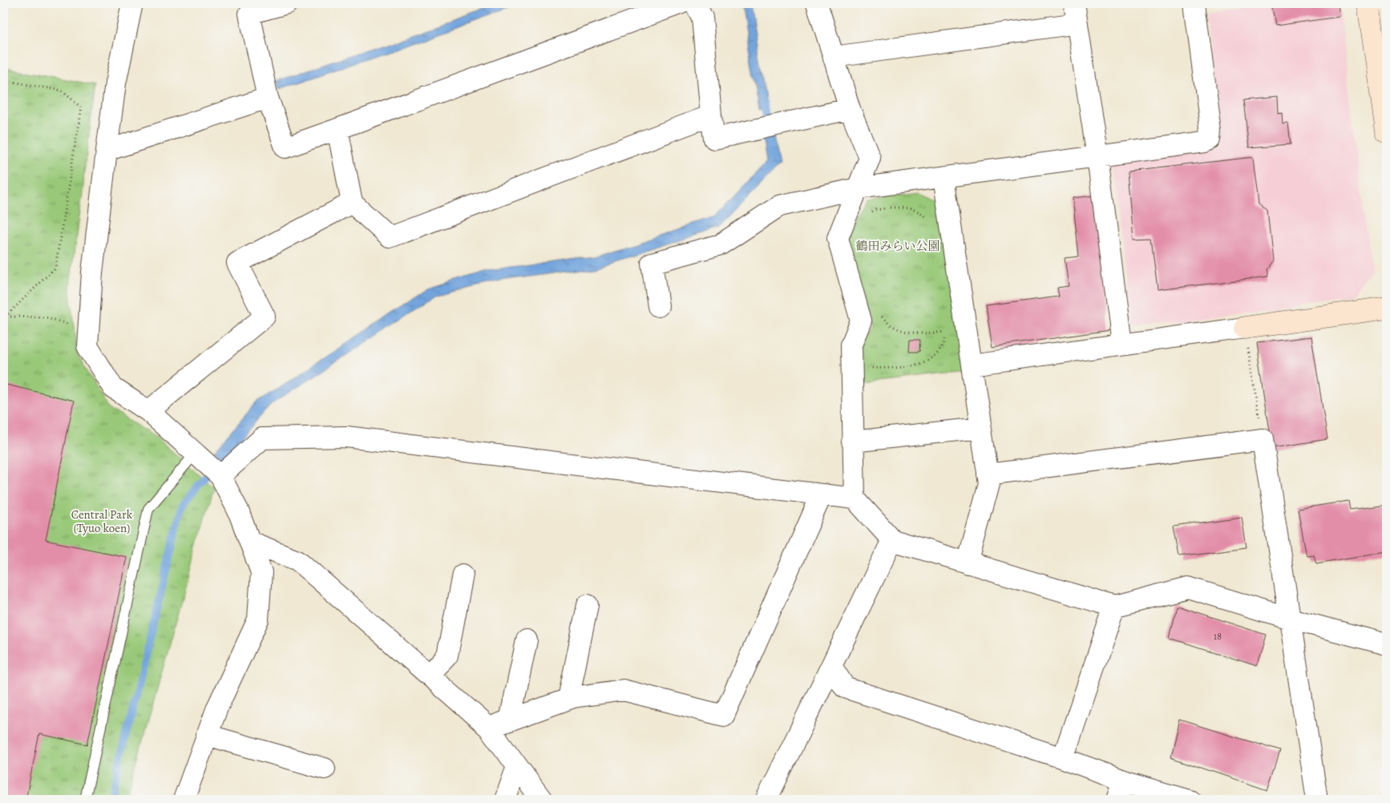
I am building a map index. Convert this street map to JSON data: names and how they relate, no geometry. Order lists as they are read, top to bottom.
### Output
{
  "parks": ["鶴田みらい公園", "Central Park (Tyuo koen)"],
  "house_numbers": ["18"]
}
